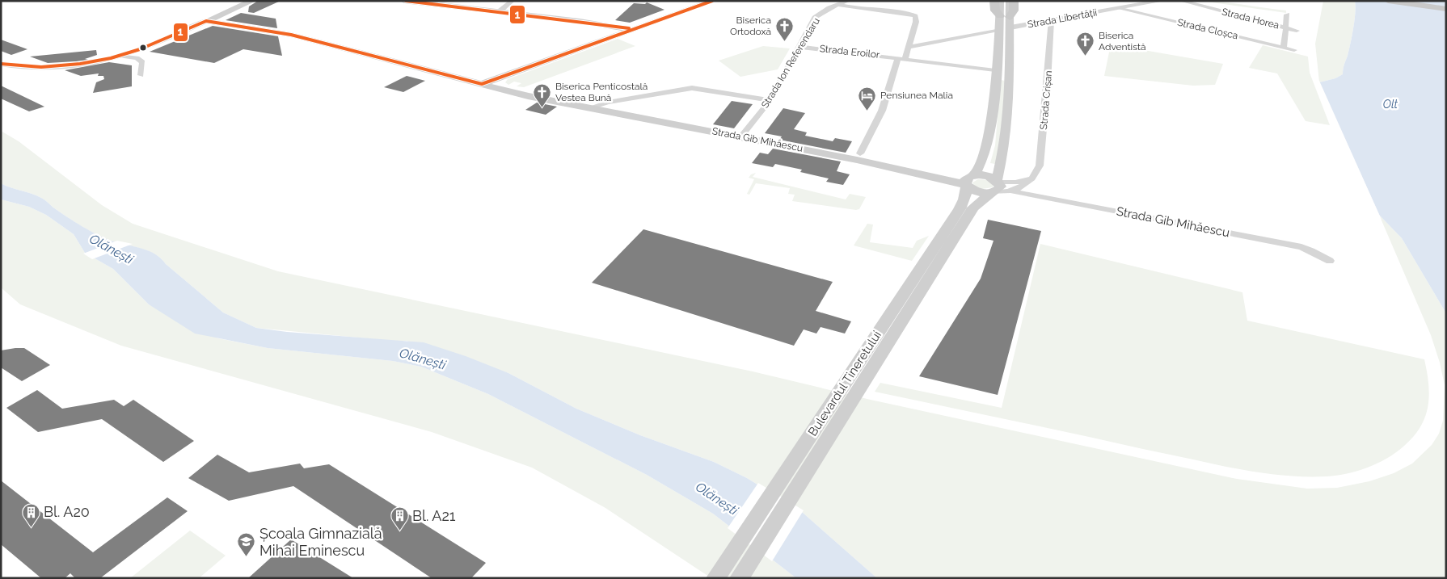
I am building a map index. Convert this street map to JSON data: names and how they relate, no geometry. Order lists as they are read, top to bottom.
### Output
{
  "streets": {
    "main road": ["Strada Gib Mihăescu", "Bulevardul Tineretului"],
    "street": [
      "Strada Libertății",
      "Strada Horea",
      "Strada Cloșca",
      "Strada Eroilor",
      "Strada Ion Referendaru",
      "Strada Crișan"
    ]
  },
  "crossings": [
    ["Strada Libertății", "Strada Cloșca"],
    ["Strada Libertății", "Strada Crișan"],
    ["Strada Eroilor", "Strada Ion Referendaru"],
    ["Strada Eroilor", "Bulevardul Tineretului"],
    ["Strada Ion Referendaru", "Strada Gib Mihăescu"],
    ["Strada Crișan", "Strada Gib Mihăescu"],
    ["Strada Gib Mihăescu", "Bulevardul Tineretului"]
  ],
  "water": ["Olt", "Olănești"],
  "places": {
    "church": ["Biserica Ortodoxă", "Biserica Adventistă", "Biserica Penticostală Vestea Bună"],
    "hotel": ["Pensiunea Malia"],
    "building": ["Bl. A20", "Bl. A21"],
    "school or university": ["Școala Gimnazială Mihai Eminescu"]
  },
  "lines": ["transit line 1"]
}
